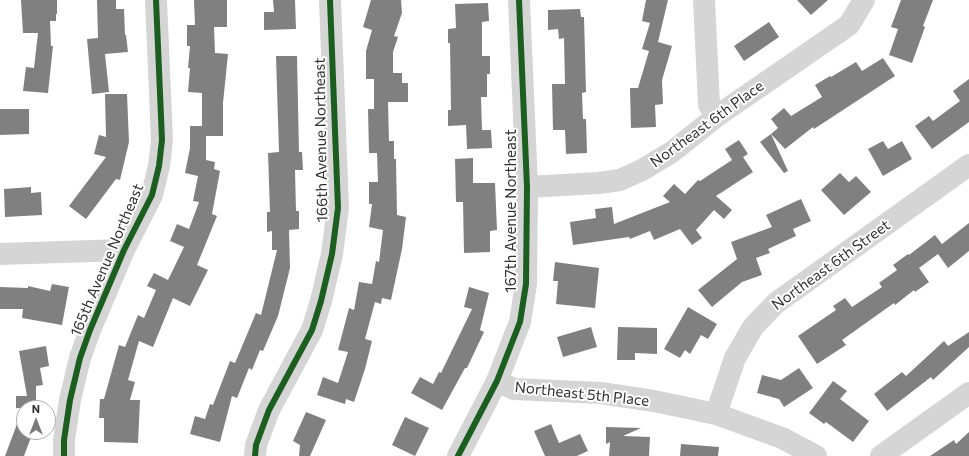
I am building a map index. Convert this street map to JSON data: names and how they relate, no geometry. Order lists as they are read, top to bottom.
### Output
{
  "streets": {
    "street": [
      "Northeast 6th Place",
      "166th Avenue Northeast",
      "167th Avenue Northeast",
      "165th Avenue Northeast",
      "Northeast 6th Street",
      "Northeast 5th Place"
    ]
  },
  "crossings": [
    ["Northeast 6th Place", "167th Avenue Northeast"],
    ["167th Avenue Northeast", "Northeast 5th Place"],
    ["Northeast 6th Street", "Northeast 5th Place"]
  ],
  "north": "top"
}
